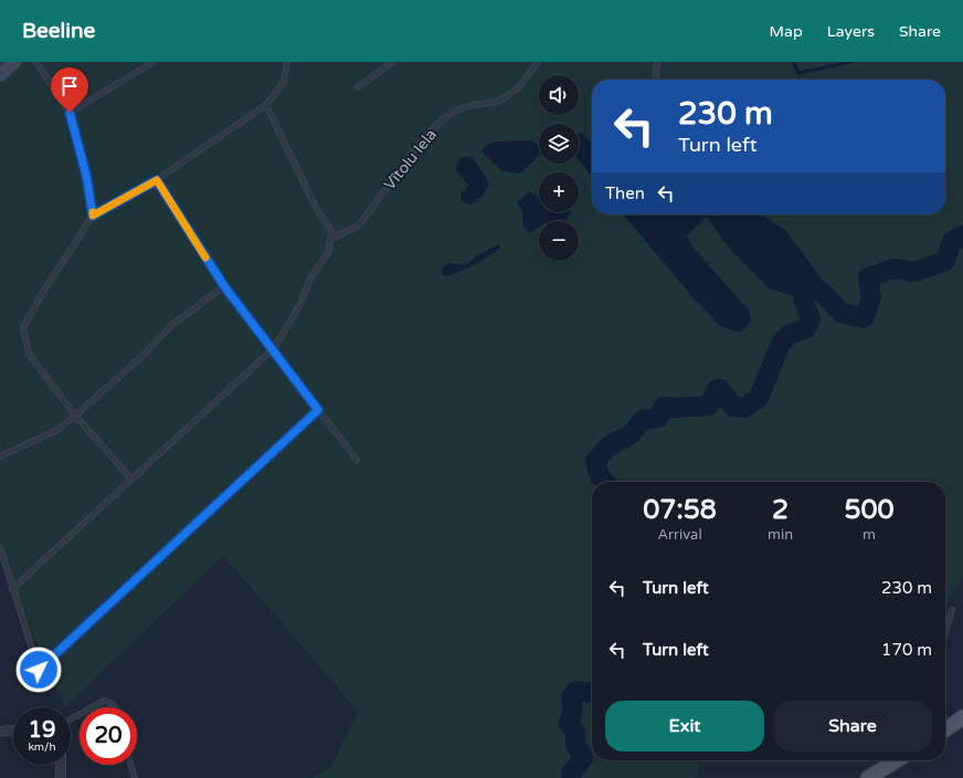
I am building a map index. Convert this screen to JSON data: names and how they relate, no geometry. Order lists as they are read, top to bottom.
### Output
{
  "streets": {
    "lane": ["Vītolu Iela"]
  },
  "page": {
    "header": "Beeline",
    "nav": ["Map", "Layers", "Share"],
    "map_buttons": ["+", "−"],
    "turn": ["230 m", "Turn left"],
    "then": "Then",
    "eta": [
      "07:58",
      "Arrival",
      "2",
      "min",
      "500",
      "m"
    ],
    "list": [
      {
        "name": "Turn left",
        "value": "230 m"
      },
      {
        "name": "Turn left",
        "value": "170 m"
      }
    ],
    "buttons": ["Exit", "Share"],
    "speed": "19 km/h",
    "limit": "20"
  }
}
